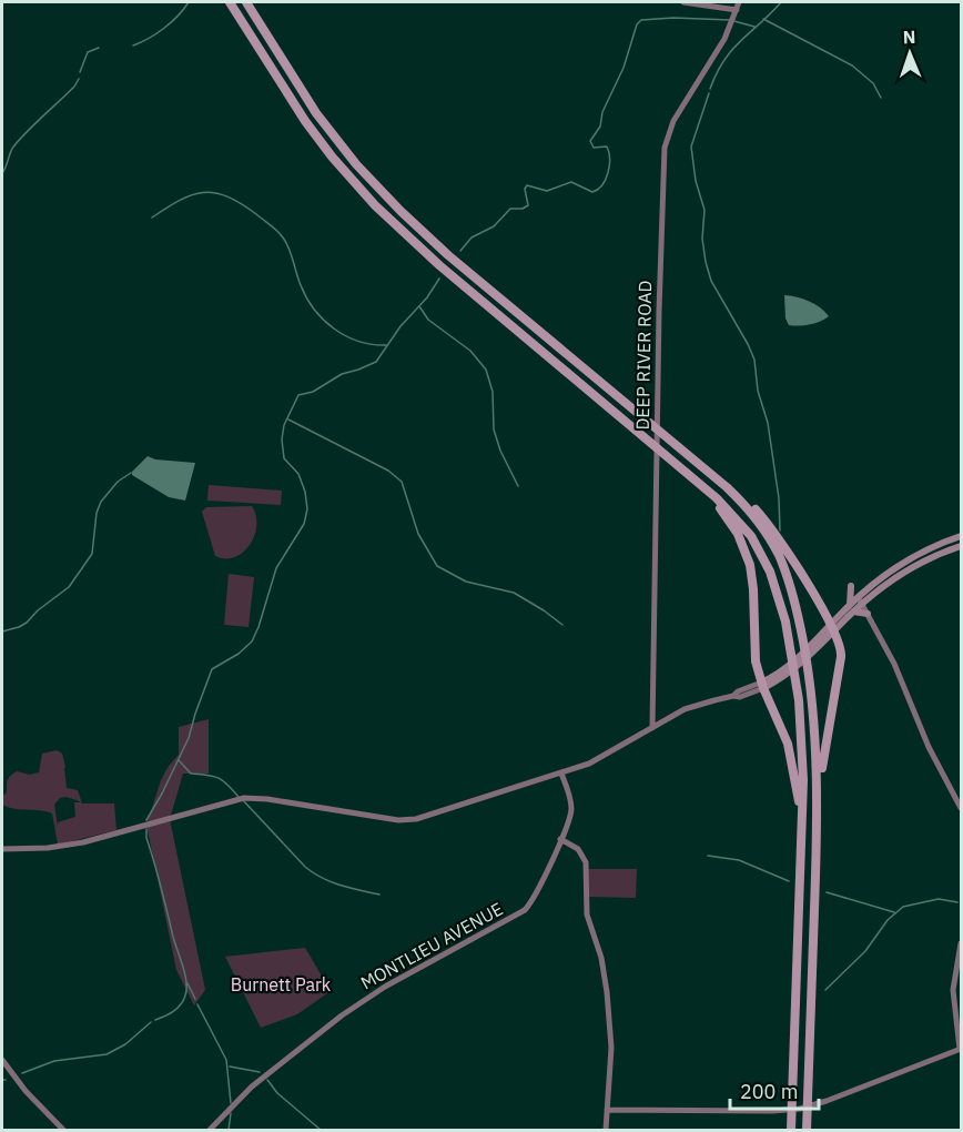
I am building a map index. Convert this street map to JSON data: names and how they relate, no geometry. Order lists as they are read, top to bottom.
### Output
{
  "streets": {
    "street": ["DEEP RIVER ROAD", "MONTLIEU AVENUE"]
  },
  "parks": ["Burnett Park"],
  "scale_bar": "200 m",
  "north": "top"
}
